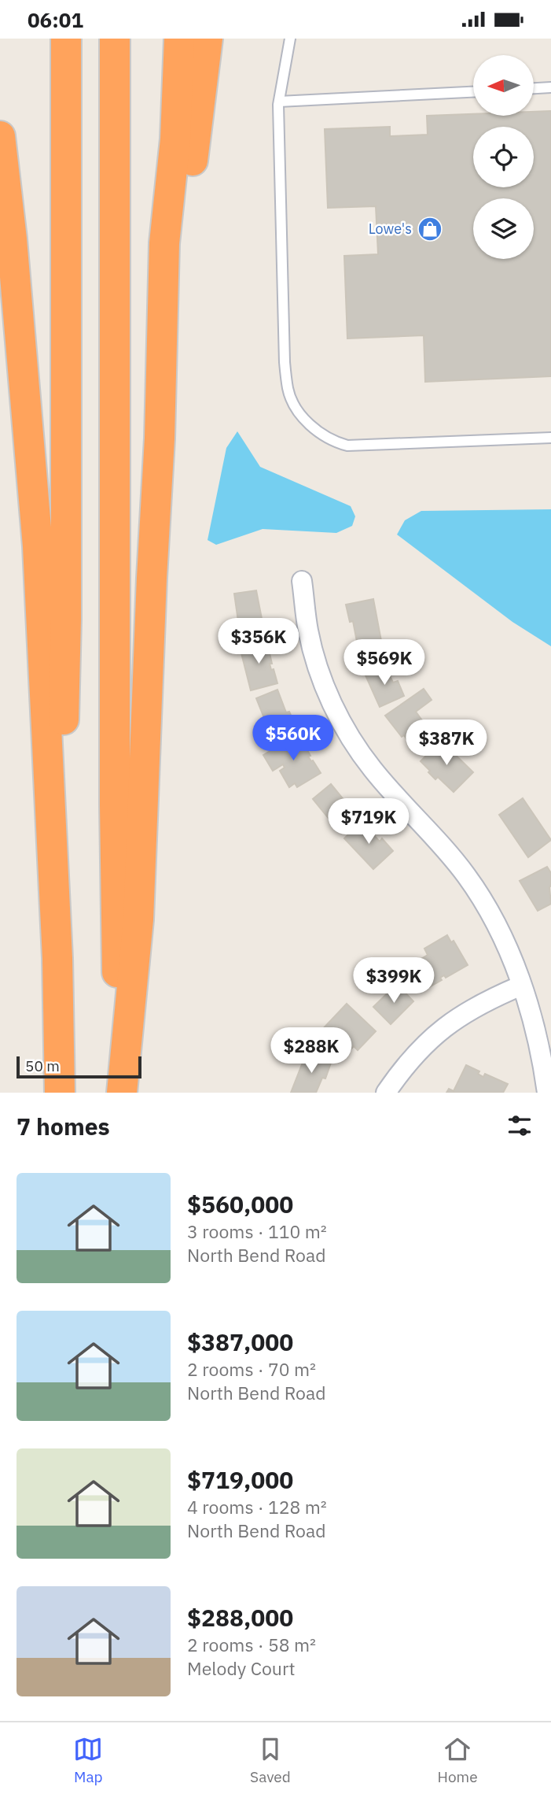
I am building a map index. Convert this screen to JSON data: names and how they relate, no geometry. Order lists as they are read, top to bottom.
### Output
{
  "places": {
    "shop": ["Lowe's"]
  },
  "scale_bar": "50 m",
  "north": "left",
  "page": {
    "status": "06:01",
    "price": [
      "$356K",
      "$569K",
      "$560K",
      "$387K",
      "$719K",
      "$399K",
      "$288K"
    ],
    "scale": "50 m",
    "heading": "7 homes",
    "list": [
      {
        "name": "$560,000",
        "note": "3 rooms · 110 m² · North Bend Road"
      },
      {
        "name": "$387,000",
        "note": "2 rooms · 70 m² · North Bend Road"
      },
      {
        "name": "$719,000",
        "note": "4 rooms · 128 m² · North Bend Road"
      },
      {
        "name": "$288,000",
        "note": "2 rooms · 58 m² · Melody Court"
      }
    ],
    "tabs": ["Map", "Saved", "Home"]
  }
}
